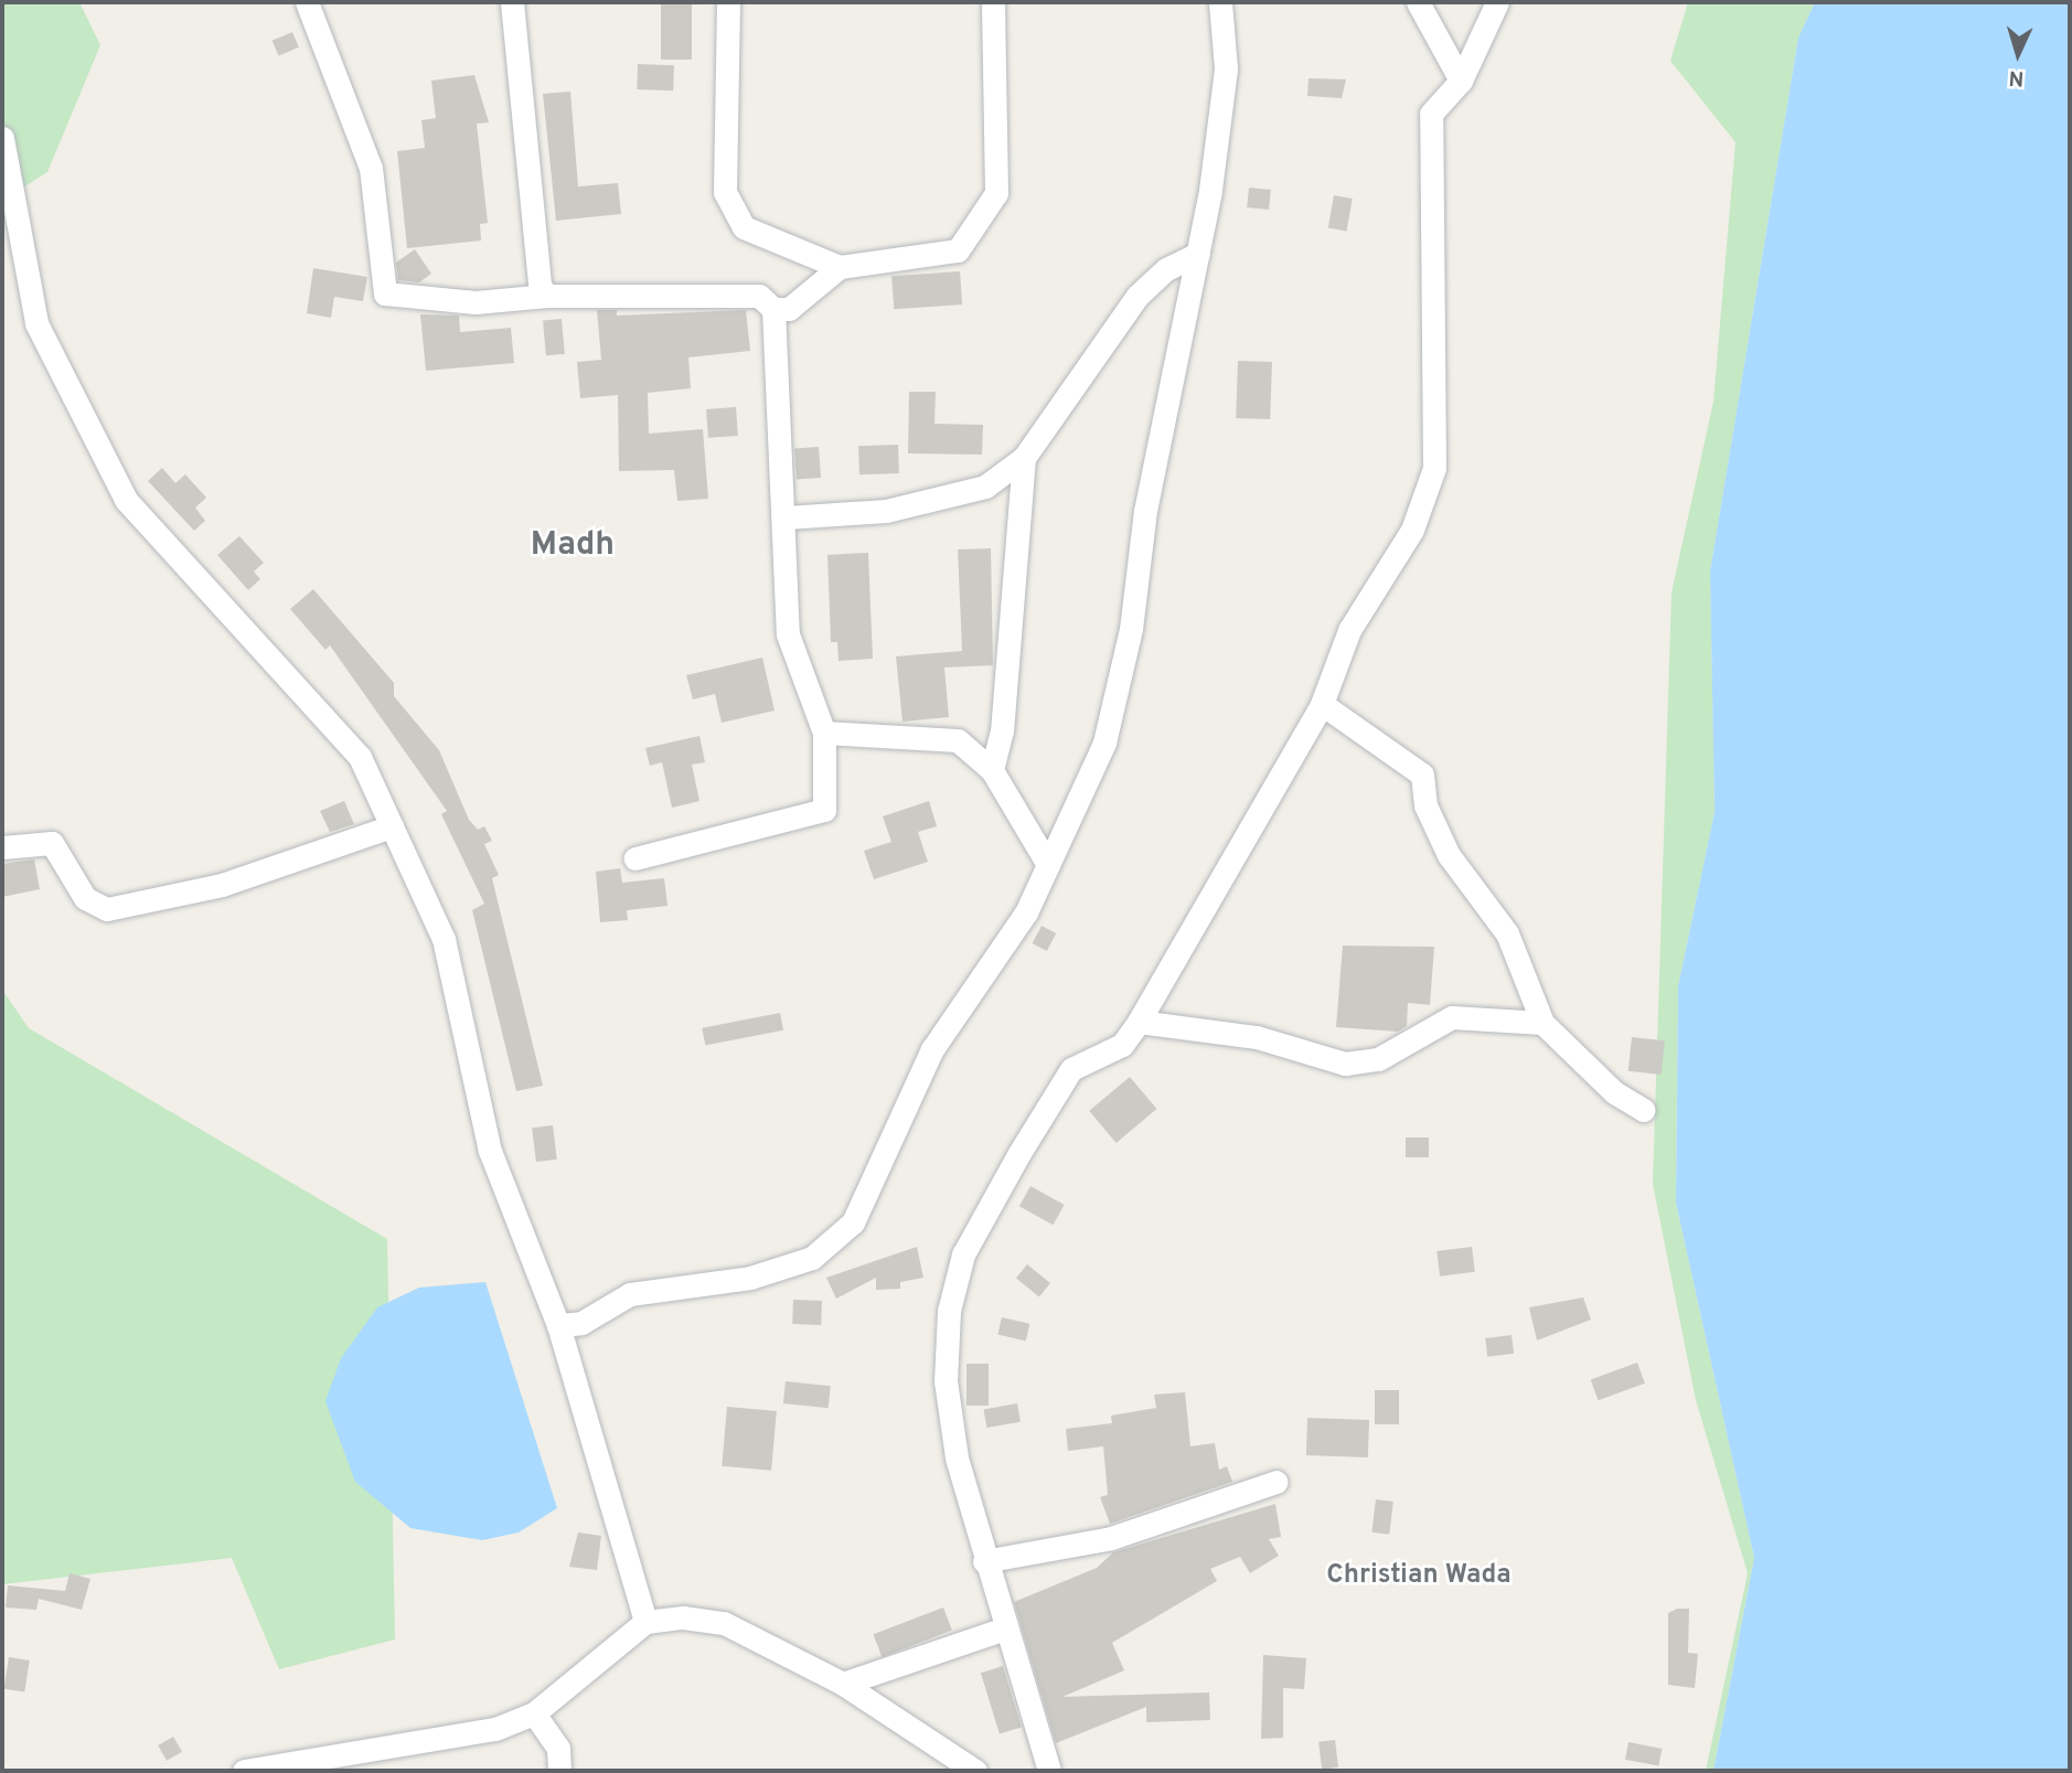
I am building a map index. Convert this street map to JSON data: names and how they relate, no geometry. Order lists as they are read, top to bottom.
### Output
{
  "districts": ["Madh", "Christian Wada"],
  "north": "bottom"
}
